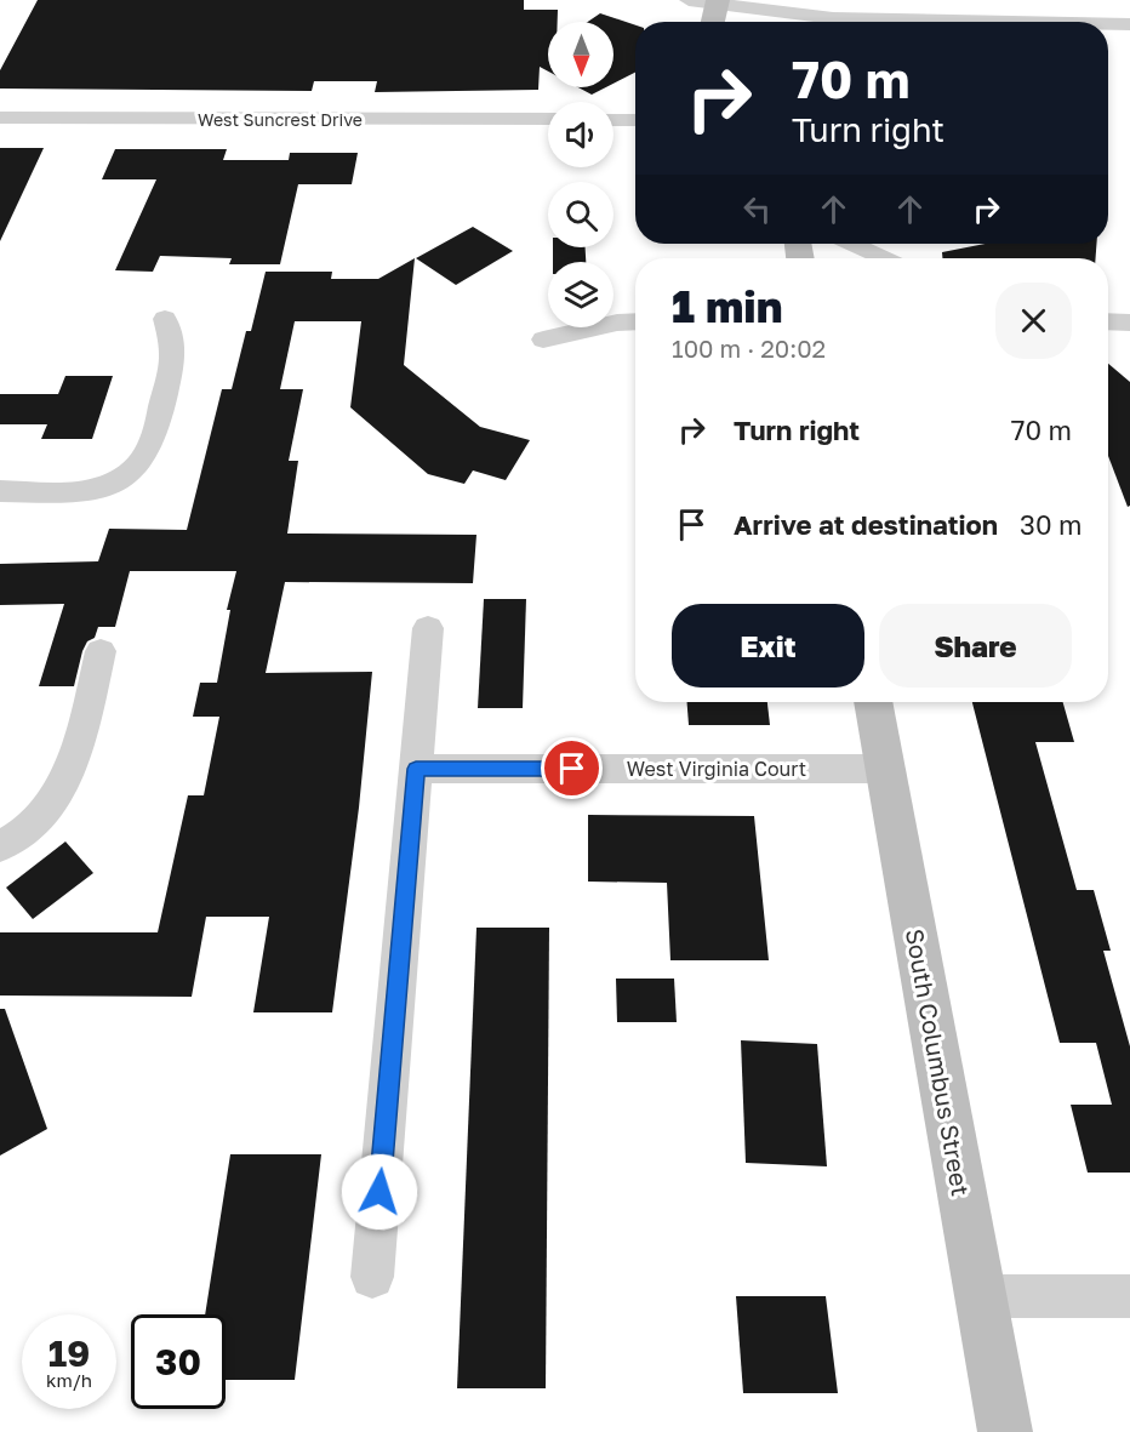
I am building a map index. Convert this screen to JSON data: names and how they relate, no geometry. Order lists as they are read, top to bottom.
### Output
{
  "streets": {
    "street": ["West Suncrest Drive", "West Virginia Court", "South Columbus Street"]
  },
  "crossings": [
    ["West Virginia Court", "South Columbus Street"]
  ],
  "north": "bottom",
  "page": {
    "turn": ["70 m", "Turn right"],
    "heading": ["1 min", "100 m · 20:02"],
    "list": [
      {
        "name": "Turn right",
        "value": "70 m"
      },
      {
        "name": "Arrive at destination",
        "value": "30 m"
      }
    ],
    "buttons": ["Exit", "Share"],
    "speed": "19 km/h",
    "limit": "30"
  }
}
